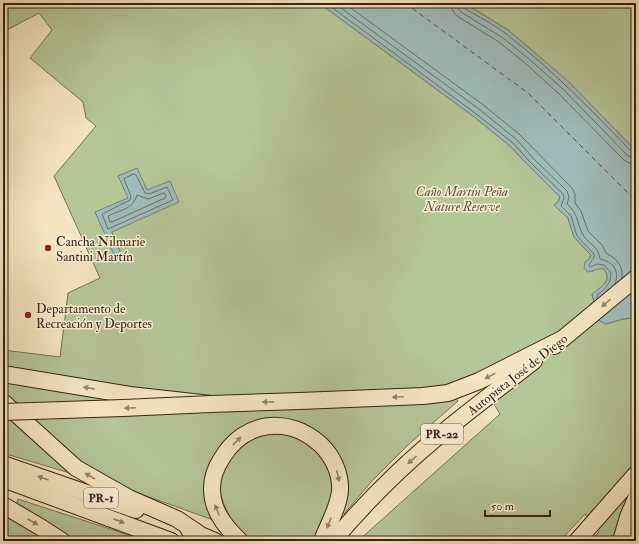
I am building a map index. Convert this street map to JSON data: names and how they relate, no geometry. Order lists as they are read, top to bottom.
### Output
{
  "streets": {
    "highway": ["Autopista José de Diego", "PR-22", "PR-1"]
  },
  "one_way": ["Autopista José de Diego"],
  "parks": ["Caño Martín Peña Nature Reserve"],
  "places": ["Cancha Nilmarie Santini Martín", "Departamento de Recreación y Deportes"],
  "scale_bar": "50 m"
}
